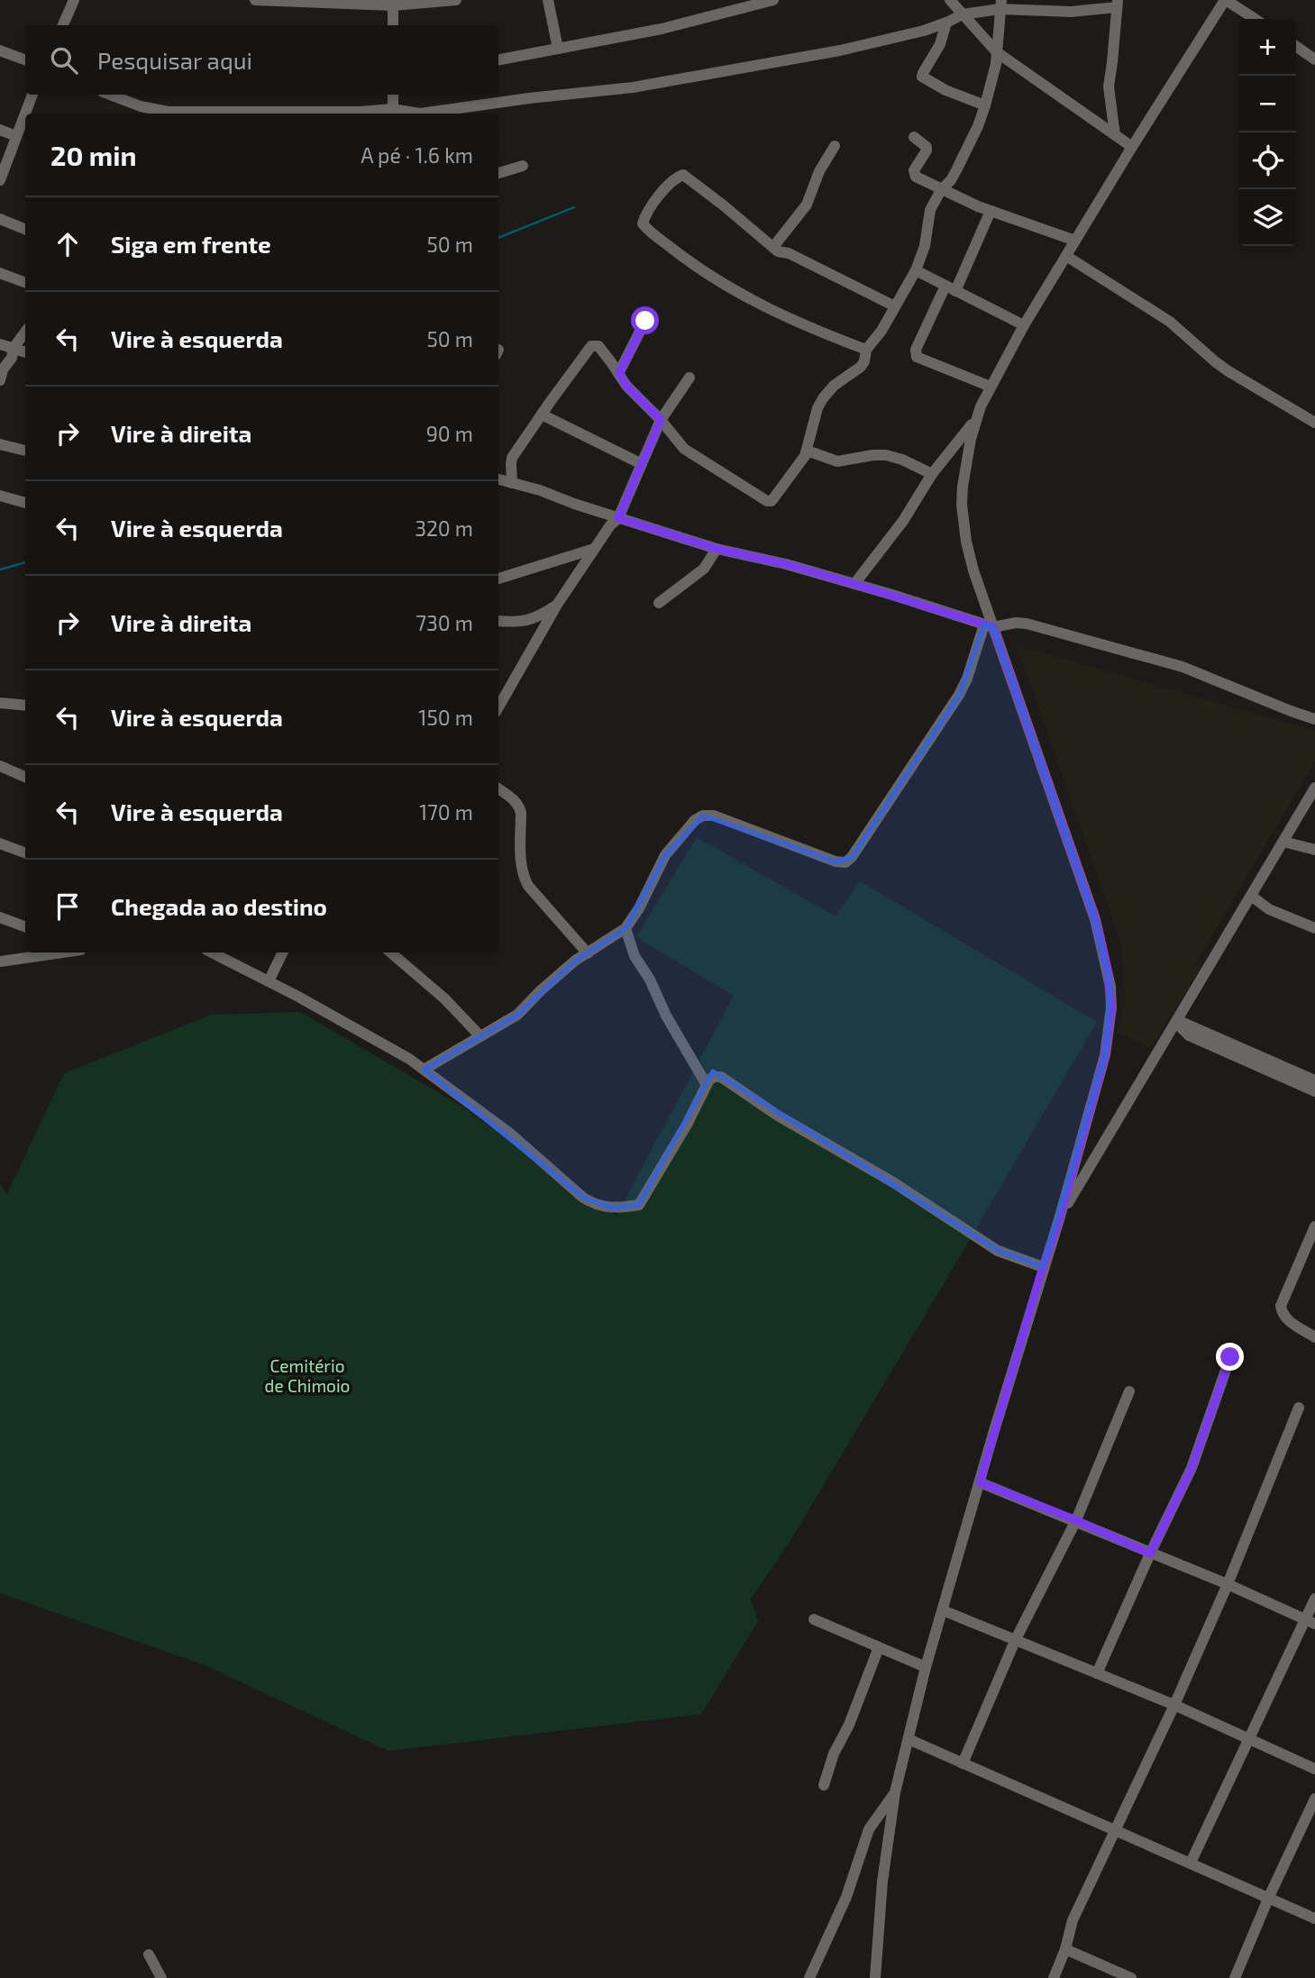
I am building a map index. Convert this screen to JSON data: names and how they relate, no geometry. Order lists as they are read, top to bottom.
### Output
{
  "parks": ["Cemitério de Chimoio"],
  "page": {
    "map_buttons": ["+", "−"],
    "search": "Pesquisar aqui",
    "heading": ["20 min", "A pé · 1.6 km"],
    "list": [
      ["Siga em frente", "50 m"],
      ["Vire à esquerda", "50 m"],
      ["Vire à direita", "90 m"],
      ["Vire à esquerda", "320 m"],
      ["Vire à direita", "730 m"],
      ["Vire à esquerda", "150 m"],
      ["Vire à esquerda", "170 m"],
      "Chegada ao destino"
    ]
  }
}
